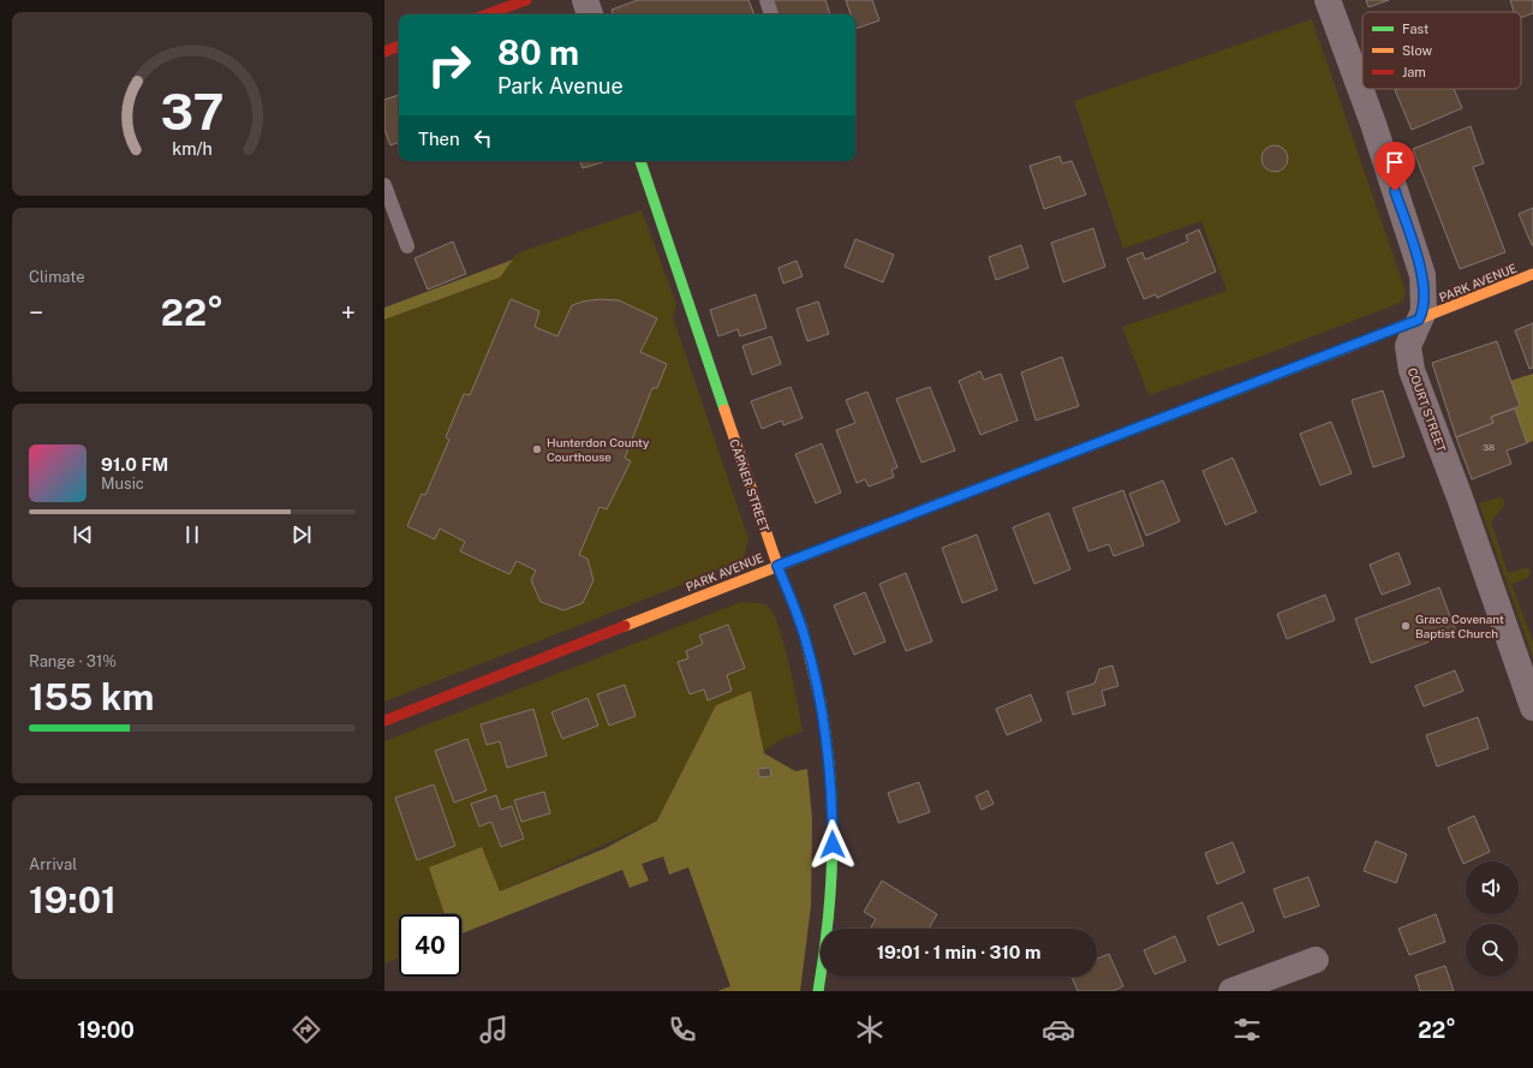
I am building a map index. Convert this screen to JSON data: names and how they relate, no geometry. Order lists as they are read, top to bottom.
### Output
{
  "streets": {
    "street": ["PARK AVENUE", "COURT STREET", "CAPNER STREET"]
  },
  "crossings": [
    ["PARK AVENUE", "COURT STREET"],
    ["PARK AVENUE", "CAPNER STREET"]
  ],
  "places": ["Hunterdon County Courthouse", "Grace Covenant Baptist Church"],
  "house_numbers": ["38"],
  "legend": ["Fast", "Slow", "Jam"],
  "page": {
    "turn": ["80 m", "Park Avenue"],
    "then": "Then",
    "tile": [
      "Climate",
      ["Range · 31%", "155 km"],
      ["Arrival", "19:01"]
    ],
    "heat": ["−", "22°", "+"],
    "song": ["91.0 FM", "Music"],
    "limit": "40",
    "trip": "19:01 · 1 min · 310 m",
    "tabs": ["19:00", "22°"],
    "gauge": ["37", "km/h"]
  }
}
